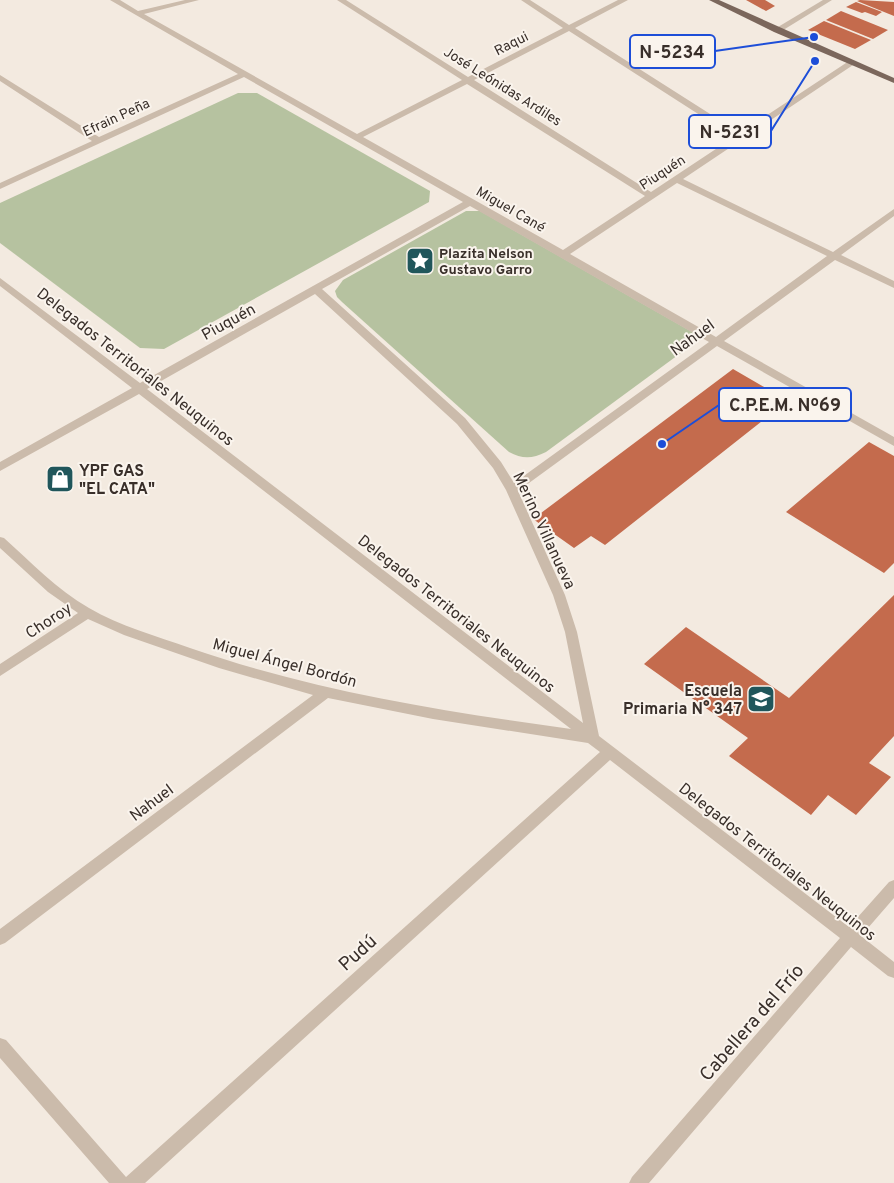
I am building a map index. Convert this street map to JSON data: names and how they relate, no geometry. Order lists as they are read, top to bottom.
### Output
{
  "streets": {
    "street": [
      "Raqui",
      "José Leónidas Ardiles",
      "Efrain Peña",
      "Piuquén",
      "Miguel Cané",
      "Nahuel",
      "Delegados Territoriales Neuquinos",
      "Merino Villanueva",
      "Choroy",
      "Miguel Ángel Bordón",
      "Pudú",
      "Cabellera del Frío"
    ]
  },
  "crossings": [
    ["Raqui", "José Leónidas Ardiles"],
    ["Raqui", "Miguel Cané"],
    ["José Leónidas Ardiles", "Piuquén"],
    ["Efrain Peña", "Miguel Cané"],
    ["Piuquén", "Miguel Cané"],
    ["Piuquén", "Delegados Territoriales Neuquinos"],
    ["Piuquén", "Merino Villanueva"],
    ["Miguel Cané", "Nahuel"],
    ["Nahuel", "Merino Villanueva"],
    ["Nahuel", "Miguel Ángel Bordón"],
    ["Delegados Territoriales Neuquinos", "Merino Villanueva"],
    ["Delegados Territoriales Neuquinos", "Miguel Ángel Bordón"],
    ["Delegados Territoriales Neuquinos", "Pudú"],
    ["Delegados Territoriales Neuquinos", "Cabellera del Frío"],
    ["Merino Villanueva", "Miguel Ángel Bordón"],
    ["Choroy", "Miguel Ángel Bordón"]
  ],
  "places": {
    "other": ["N-5234", "N-5231", "C.P.E.M. Nº69"],
    "place": ["Plazita Nelson Gustavo Garro"],
    "shop": ["YPF GAS \"EL CATA\""],
    "school or university": ["Escuela Primaria N° 347"]
  }
}
